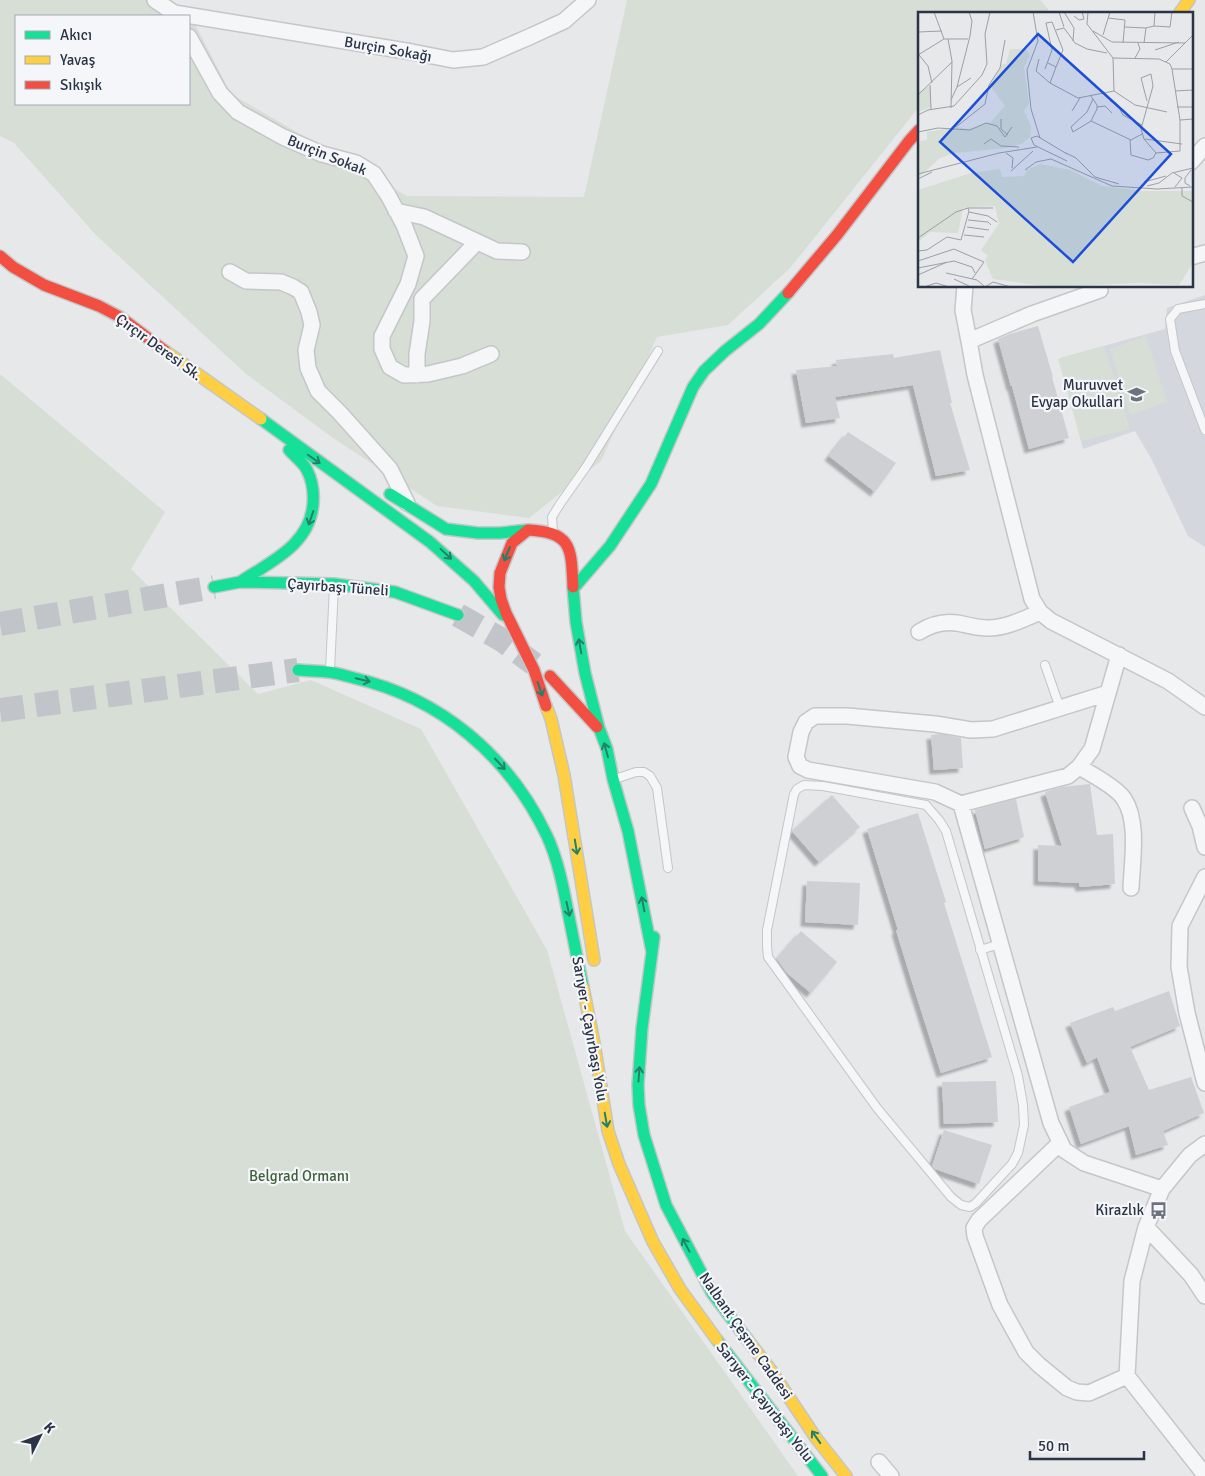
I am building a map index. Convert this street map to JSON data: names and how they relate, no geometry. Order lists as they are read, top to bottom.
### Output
{
  "streets": {
    "main road": [
      "Çırçır Deresi Sk.",
      "Çayırbaşı Tüneli",
      "Sarıyer - Çayırbaşı Yolu",
      "Nalbant Çeşme Caddesi"
    ],
    "street": ["Burçin Sokağı", "Burçin Sokak"]
  },
  "one_way": ["Nalbant Çeşme Caddesi"],
  "parks": ["Belgrad Ormanı"],
  "places": {
    "school or university": ["Muruvvet Evyap Okullari"],
    "bus stop": ["Kirazlık"]
  },
  "legend": ["Akıcı", "Yavaş", "Sıkışık"],
  "scale_bar": "50 m",
  "north": "top right"
}
